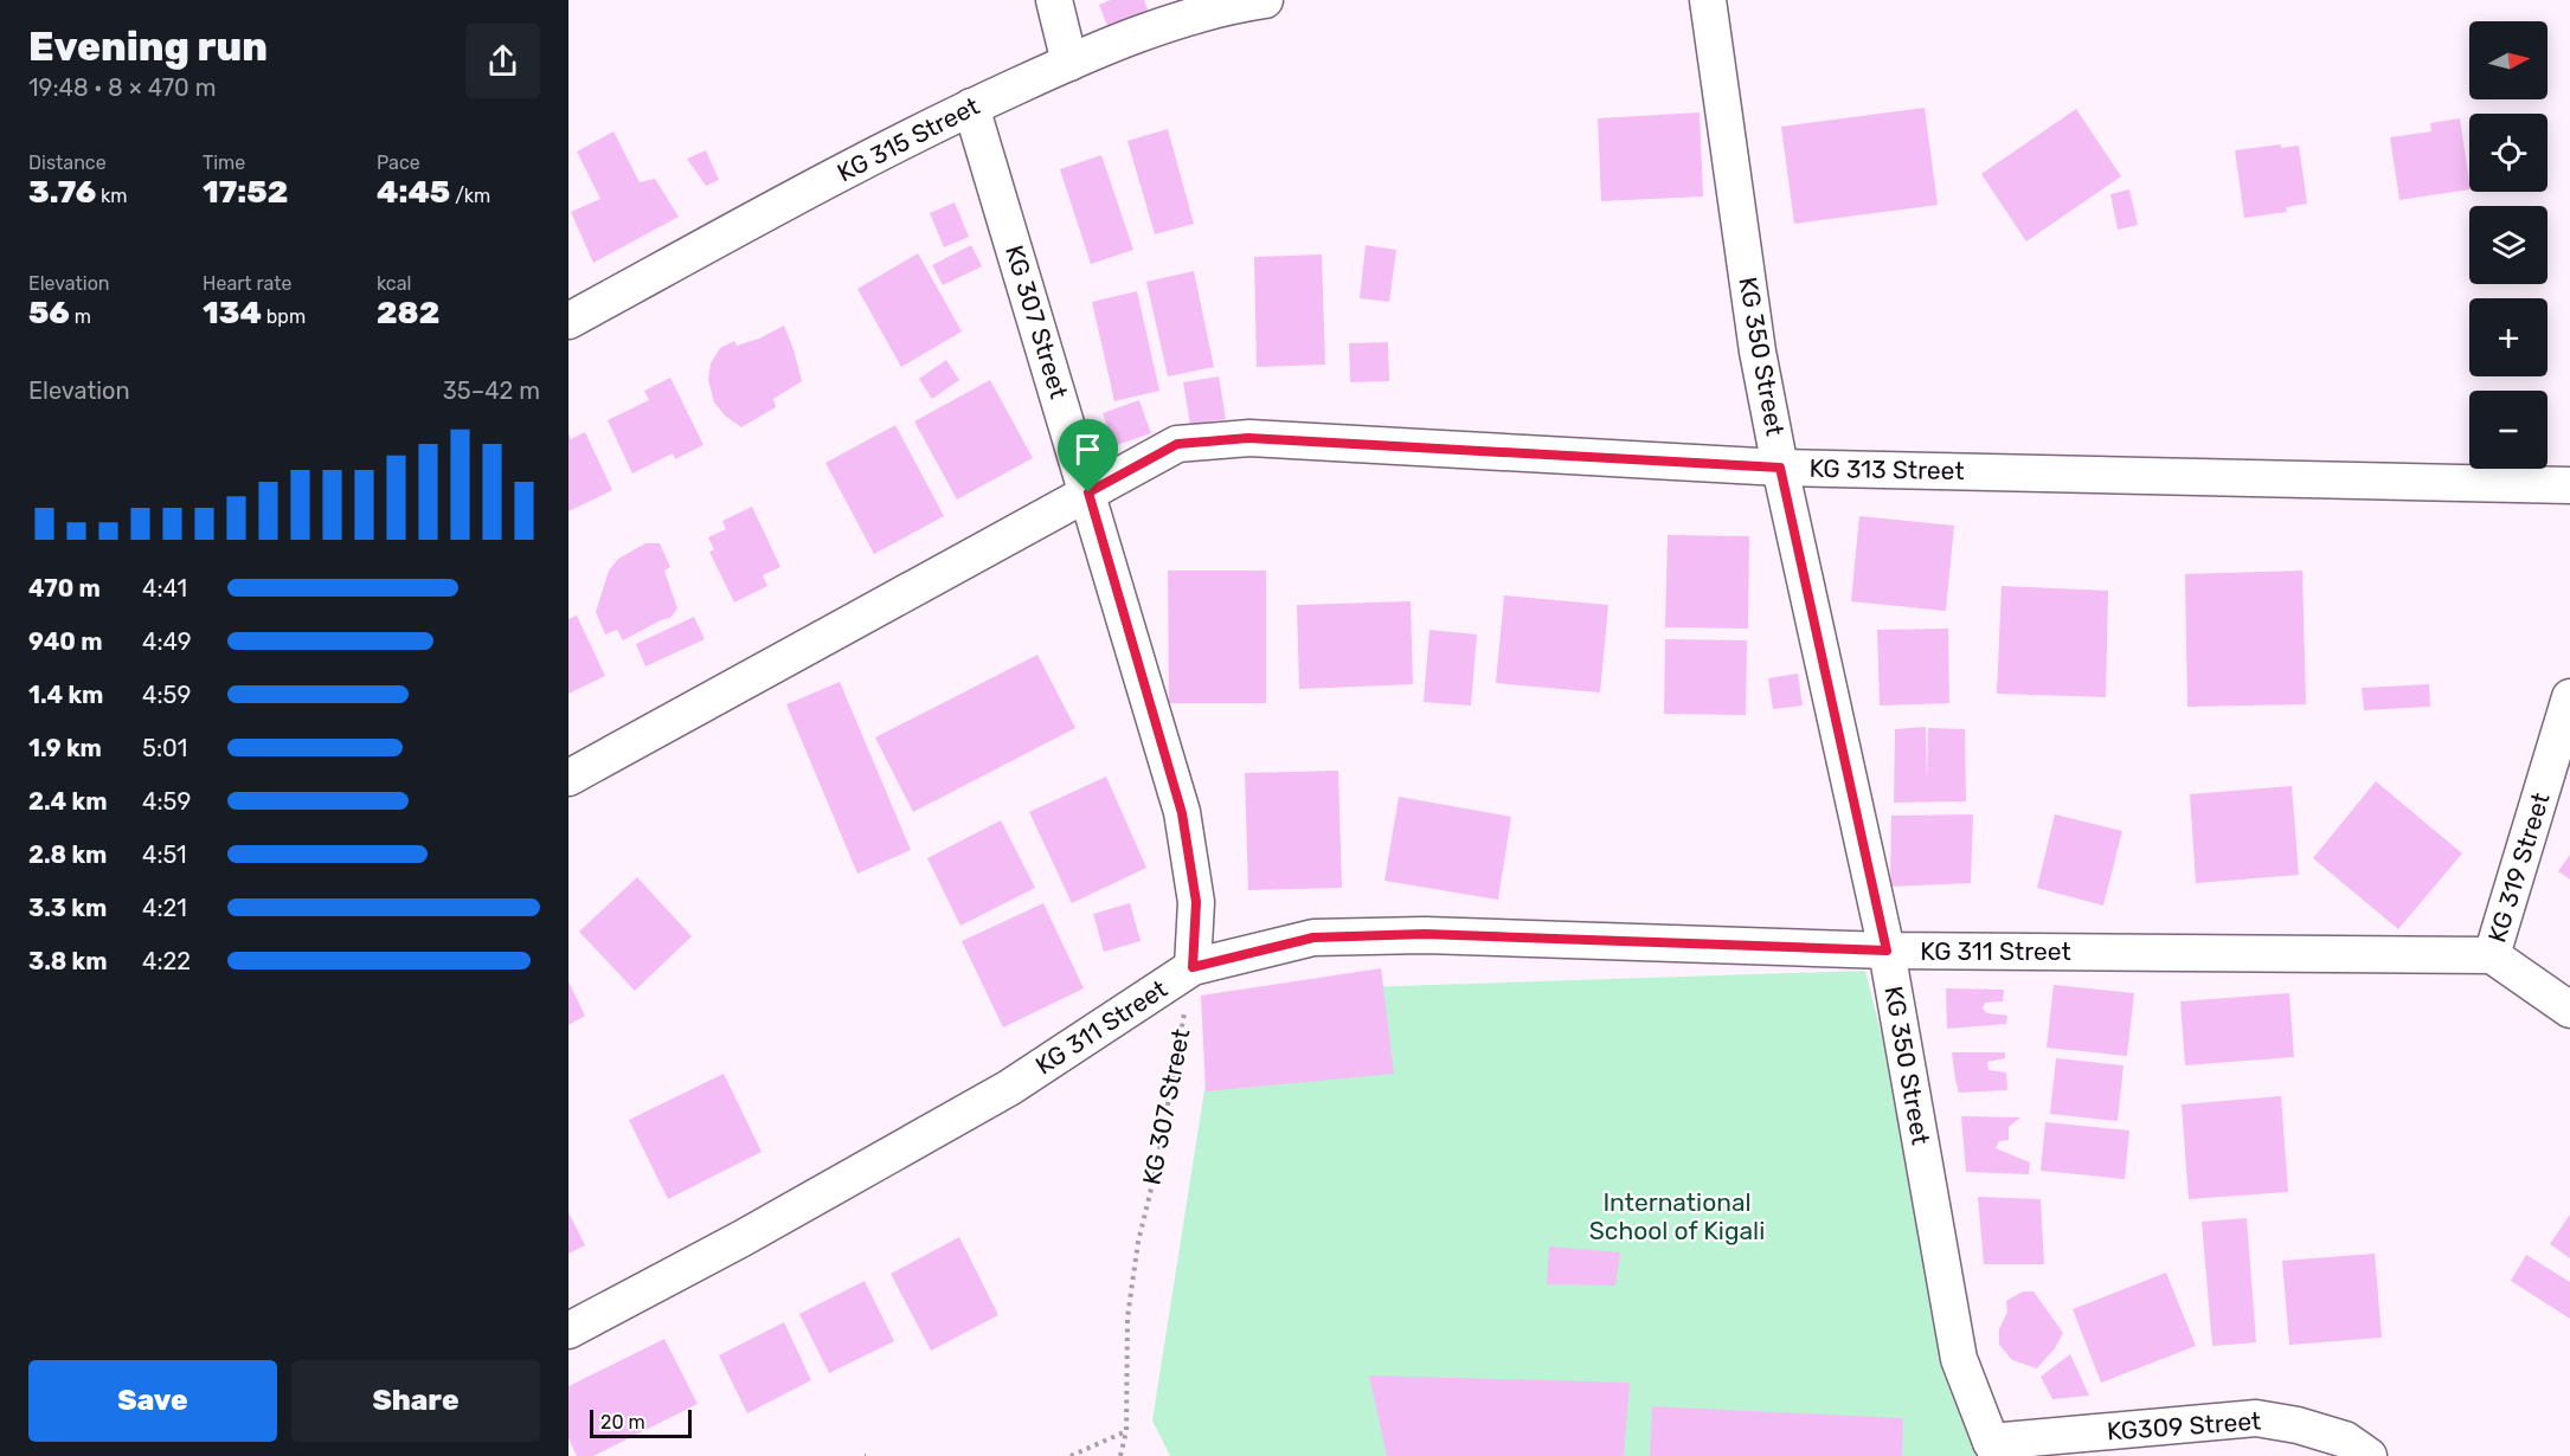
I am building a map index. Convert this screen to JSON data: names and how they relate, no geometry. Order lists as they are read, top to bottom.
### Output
{
  "streets": {
    "street": [
      "KG 315 Street",
      "KG 307 Street",
      "KG 350 Street",
      "KG 313 Street",
      "KG 319 Street",
      "KG 311 Street",
      "KG309 Street"
    ]
  },
  "crossings": [
    ["KG 315 Street", "KG 307 Street"],
    ["KG 307 Street", "KG 313 Street"],
    ["KG 307 Street", "KG 311 Street"],
    ["KG 350 Street", "KG 313 Street"],
    ["KG 350 Street", "KG 311 Street"],
    ["KG 350 Street", "KG309 Street"],
    ["KG 319 Street", "KG 311 Street"]
  ],
  "parks": ["International School of Kigali"],
  "scale_bar": "20 m",
  "north": "right",
  "page": {
    "heading": ["Evening run", "19:48 · 8 × 470 m"],
    "map_buttons": ["+", "−"],
    "stats": [
      ["Distance", "3.76 km"],
      ["Time", "17:52"],
      ["Pace", "4:45 /km"],
      ["Elevation", "56 m"],
      ["Heart rate", "134 bpm"],
      ["kcal", "282"]
    ],
    "chart": ["Elevation", "35–42 m"],
    "list": [
      {
        "name": "470 m",
        "note": "4:41"
      },
      {
        "name": "940 m",
        "note": "4:49"
      },
      {
        "name": "1.4 km",
        "note": "4:59"
      },
      {
        "name": "1.9 km",
        "note": "5:01"
      },
      {
        "name": "2.4 km",
        "note": "4:59"
      },
      {
        "name": "2.8 km",
        "note": "4:51"
      },
      {
        "name": "3.3 km",
        "note": "4:21"
      },
      {
        "name": "3.8 km",
        "note": "4:22"
      }
    ],
    "buttons": ["Save", "Share"],
    "scale": "20 m"
  }
}
